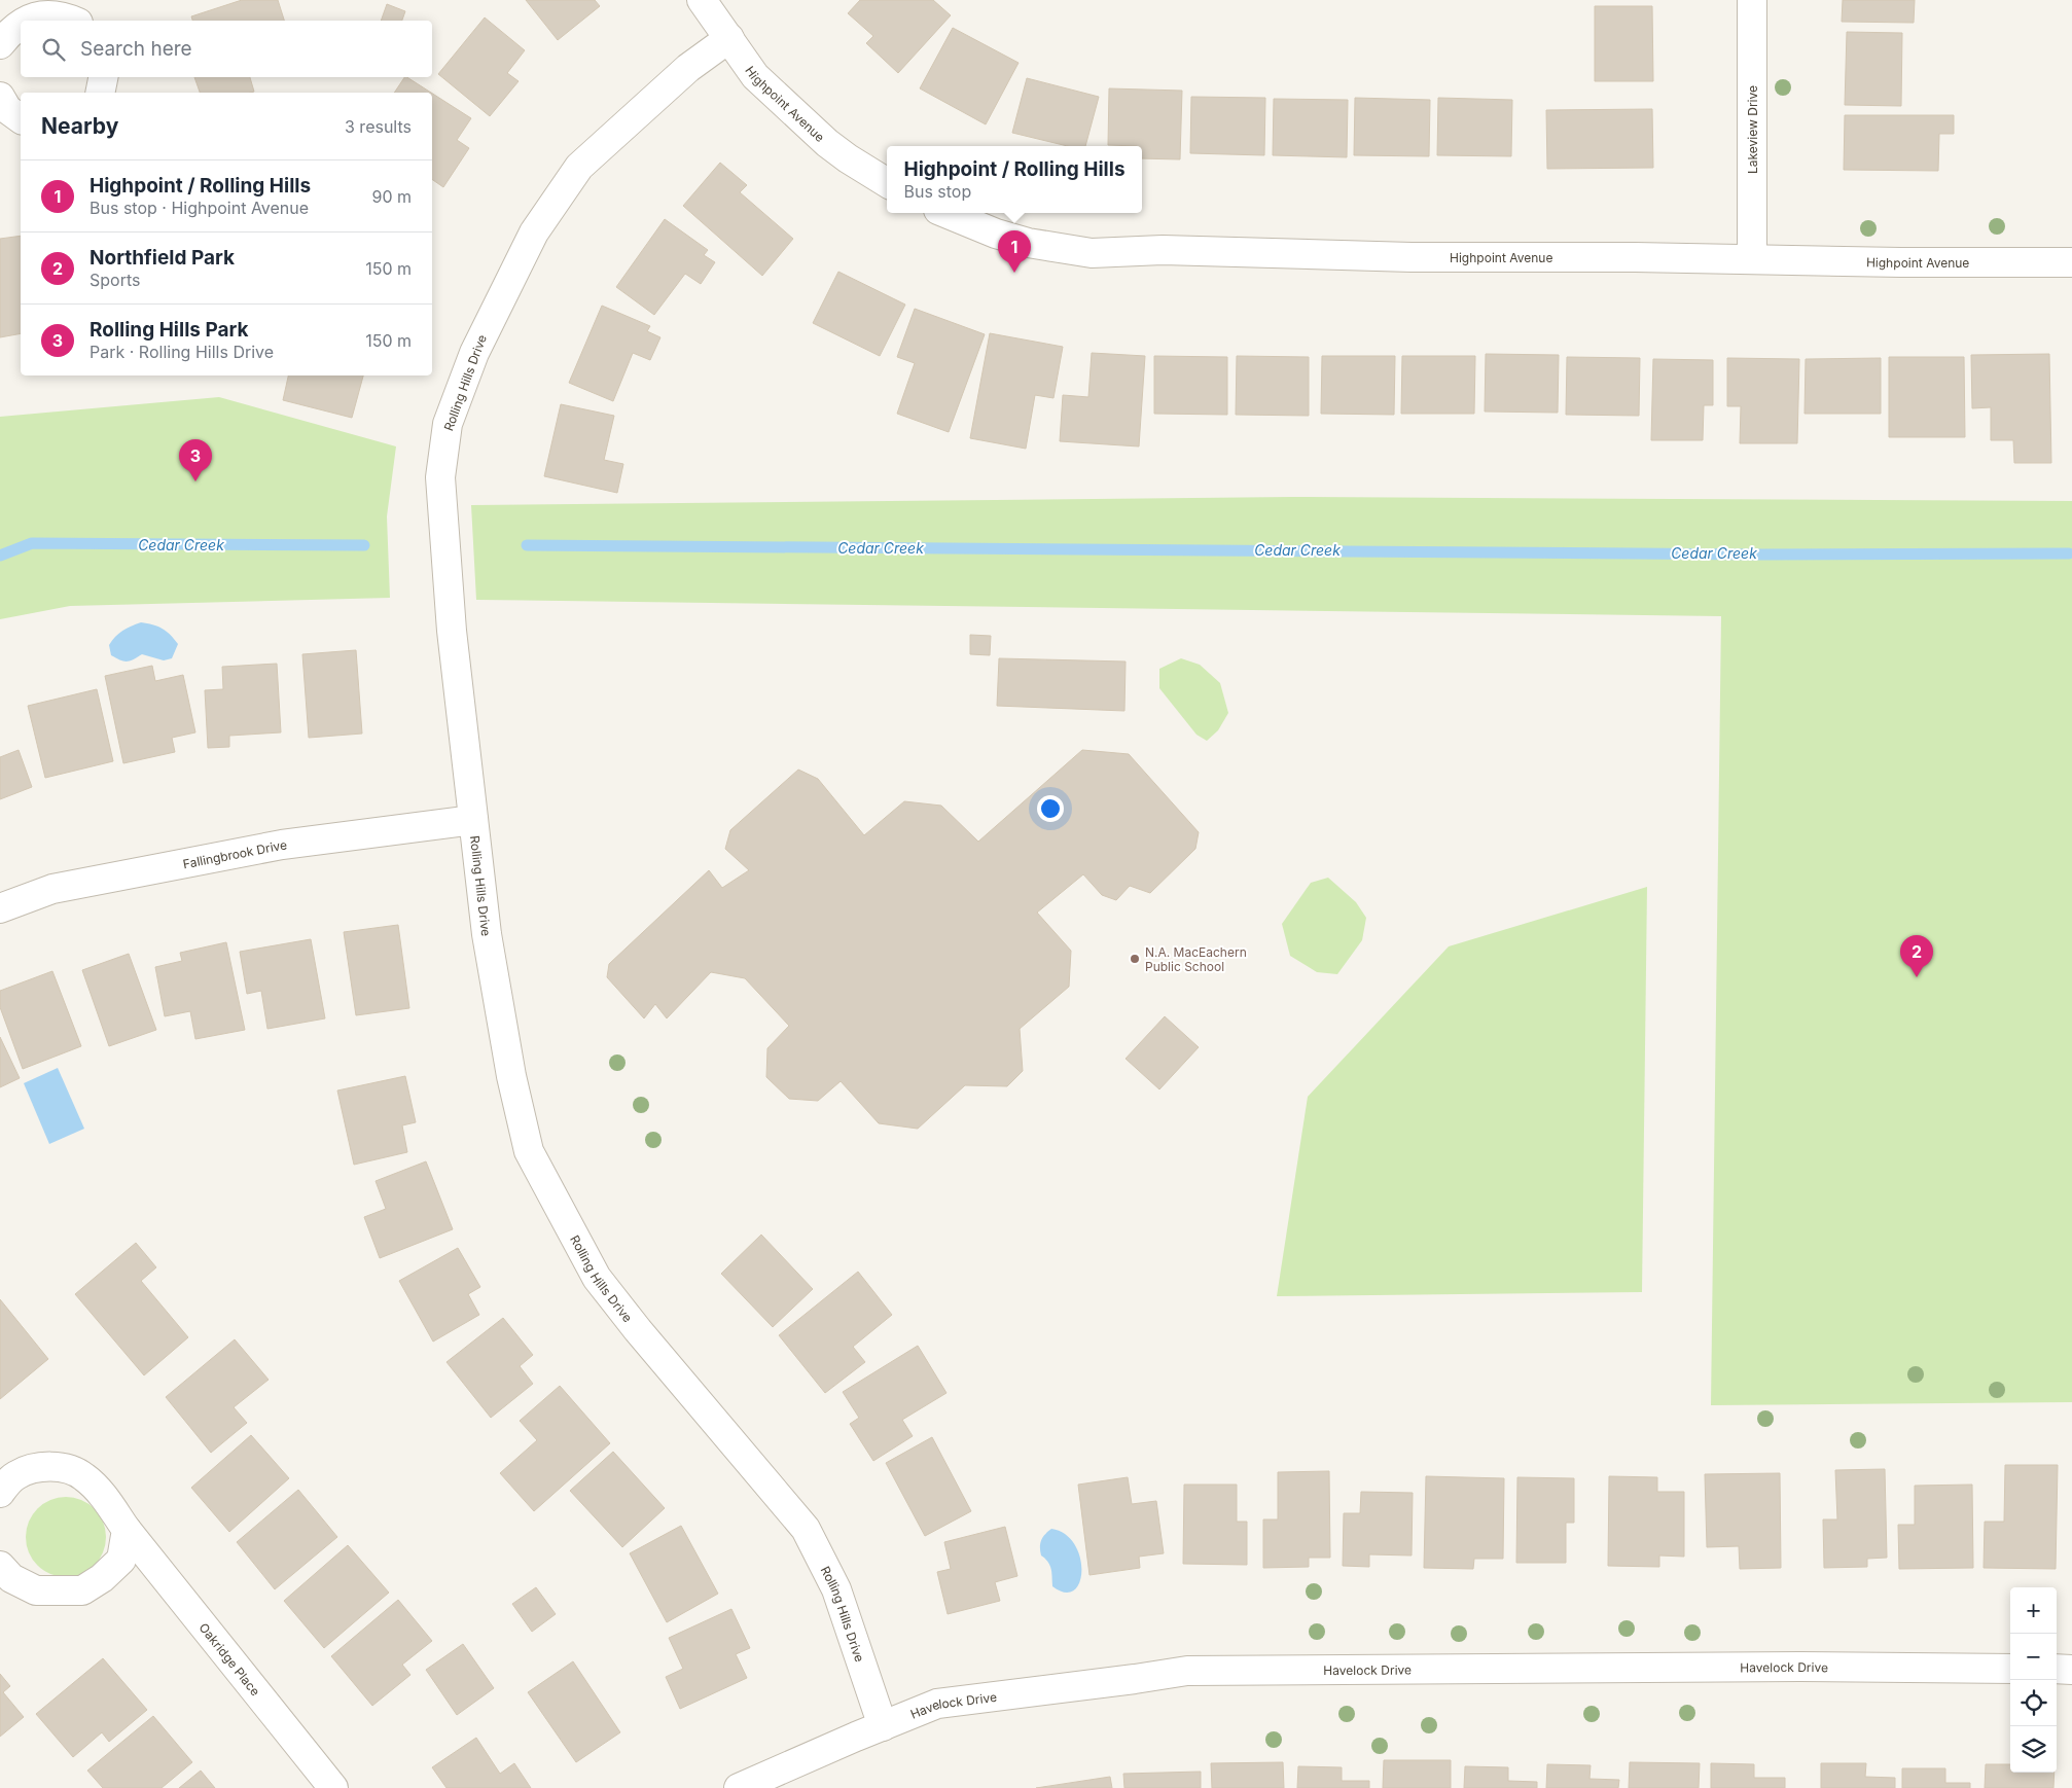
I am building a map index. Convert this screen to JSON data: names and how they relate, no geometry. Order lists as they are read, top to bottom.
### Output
{
  "streets": {
    "street": [
      "Highpoint Avenue",
      "Lakeview Drive",
      "Rolling Hills Drive",
      "Fallingbrook Drive",
      "Oakridge Place",
      "Havelock Drive"
    ]
  },
  "crossings": [
    ["Highpoint Avenue", "Lakeview Drive"],
    ["Highpoint Avenue", "Rolling Hills Drive"],
    ["Rolling Hills Drive", "Fallingbrook Drive"],
    ["Rolling Hills Drive", "Havelock Drive"]
  ],
  "water": ["Cedar Creek"],
  "places": ["N.A. MacEachern Public School"],
  "page": {
    "search": "Search here",
    "heading": ["Nearby", "3 results"],
    "popup": ["Highpoint / Rolling Hills", "Bus stop"],
    "list": [
      {
        "mark": "1",
        "name": "Highpoint / Rolling Hills",
        "note": "Bus stop · Highpoint Avenue",
        "value": "90 m"
      },
      {
        "mark": "2",
        "name": "Northfield Park",
        "note": "Sports",
        "value": "150 m"
      },
      {
        "mark": "3",
        "name": "Rolling Hills Park",
        "note": "Park · Rolling Hills Drive",
        "value": "150 m"
      }
    ],
    "pins": ["1", "3", "2"],
    "map_buttons": ["+", "−"]
  }
}
